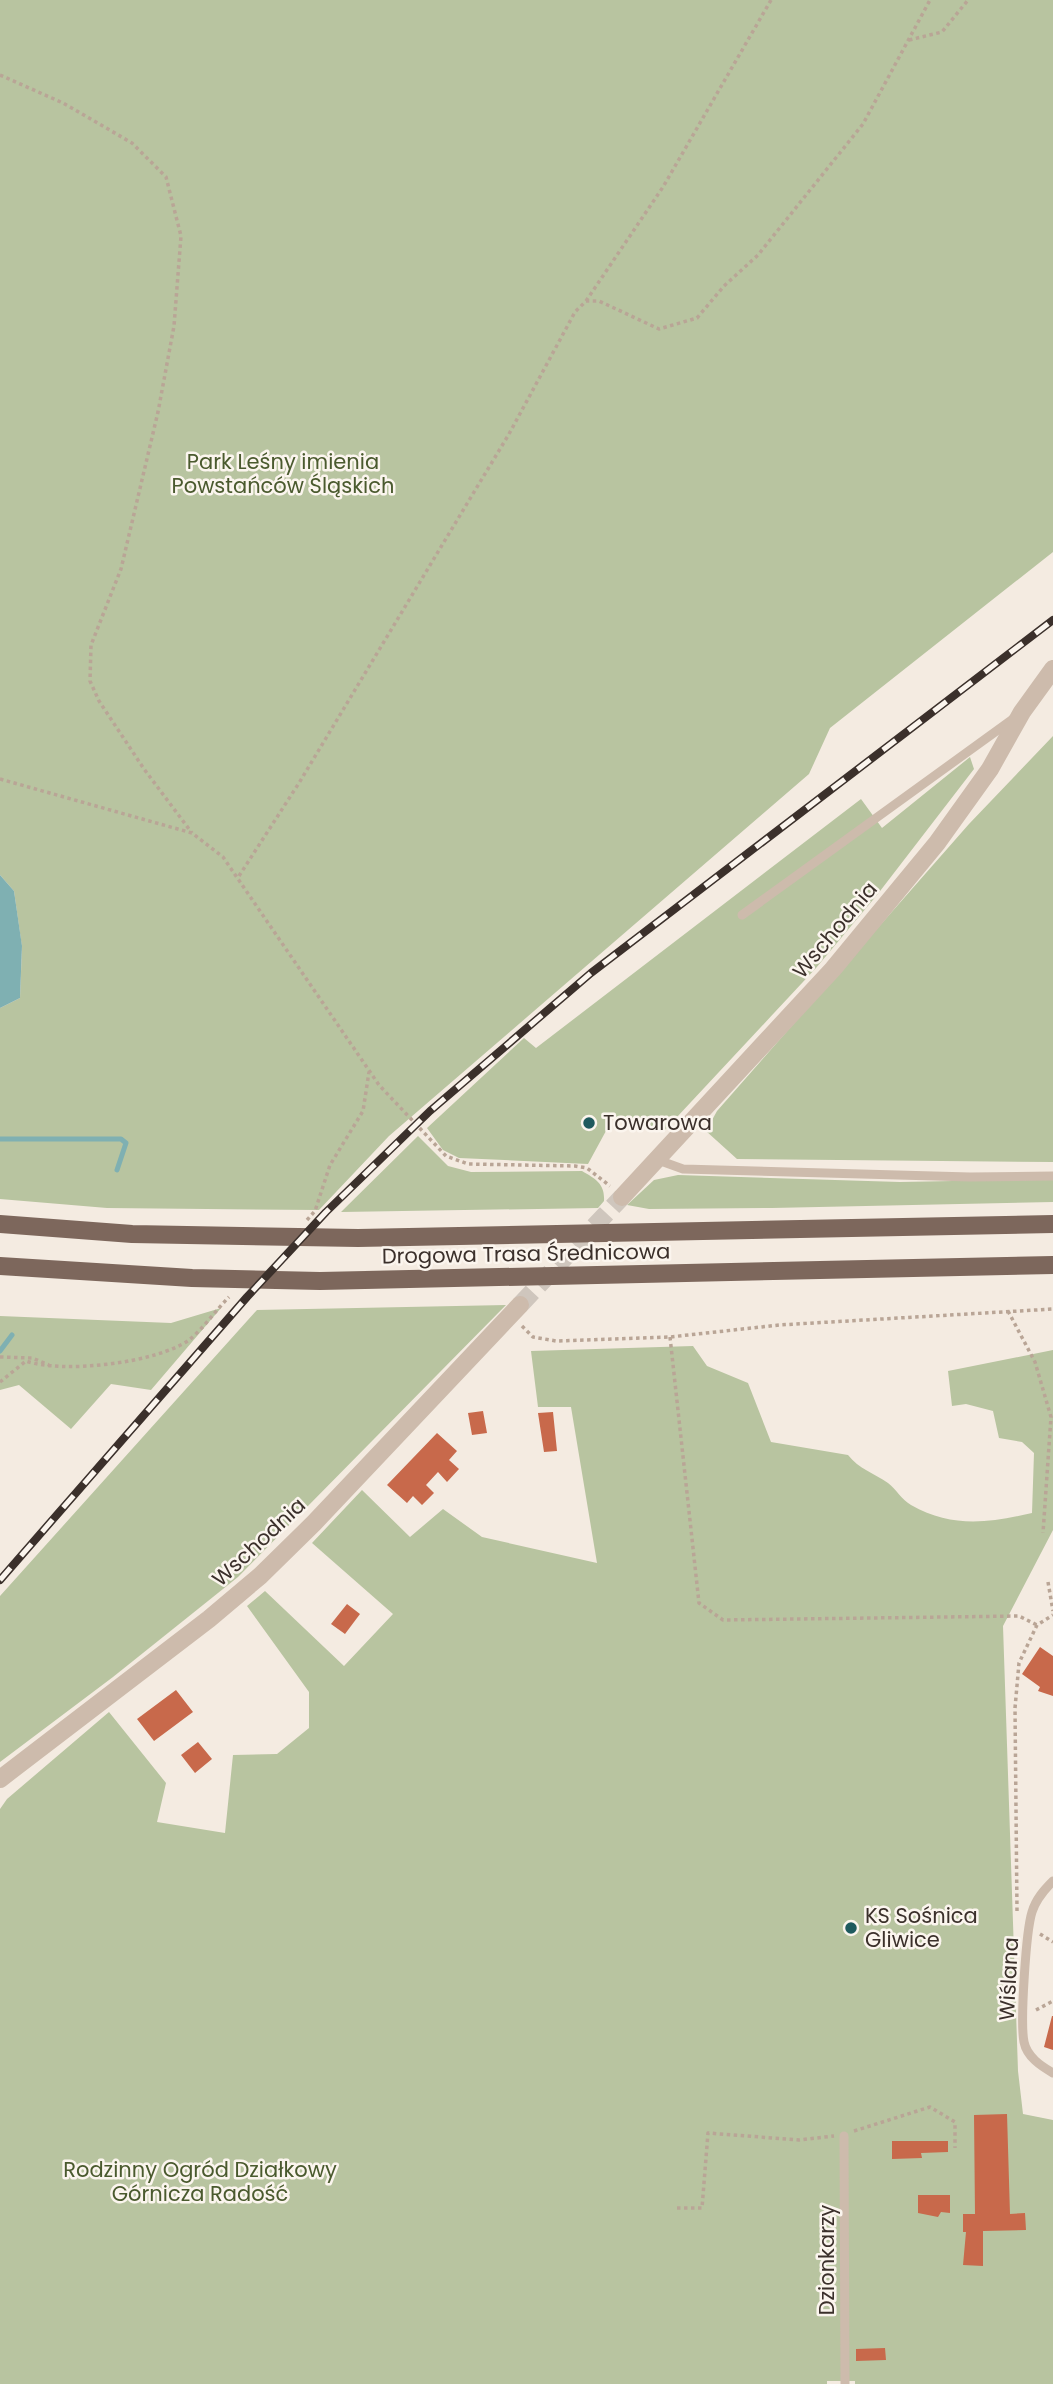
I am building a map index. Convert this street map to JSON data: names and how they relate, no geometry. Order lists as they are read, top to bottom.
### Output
{
  "streets": {
    "main road": ["Drogowa Trasa Średnicowa"],
    "street": ["Wschodnia"],
    "lane": ["Wiślana", "Dzionkarzy"]
  },
  "parks": ["Park Leśny imienia Powstańców Śląskich", "Rodzinny Ogród Działkowy Górnicza Radość"],
  "places": ["Towarowa", "KS Sośnica Gliwice"]
}
